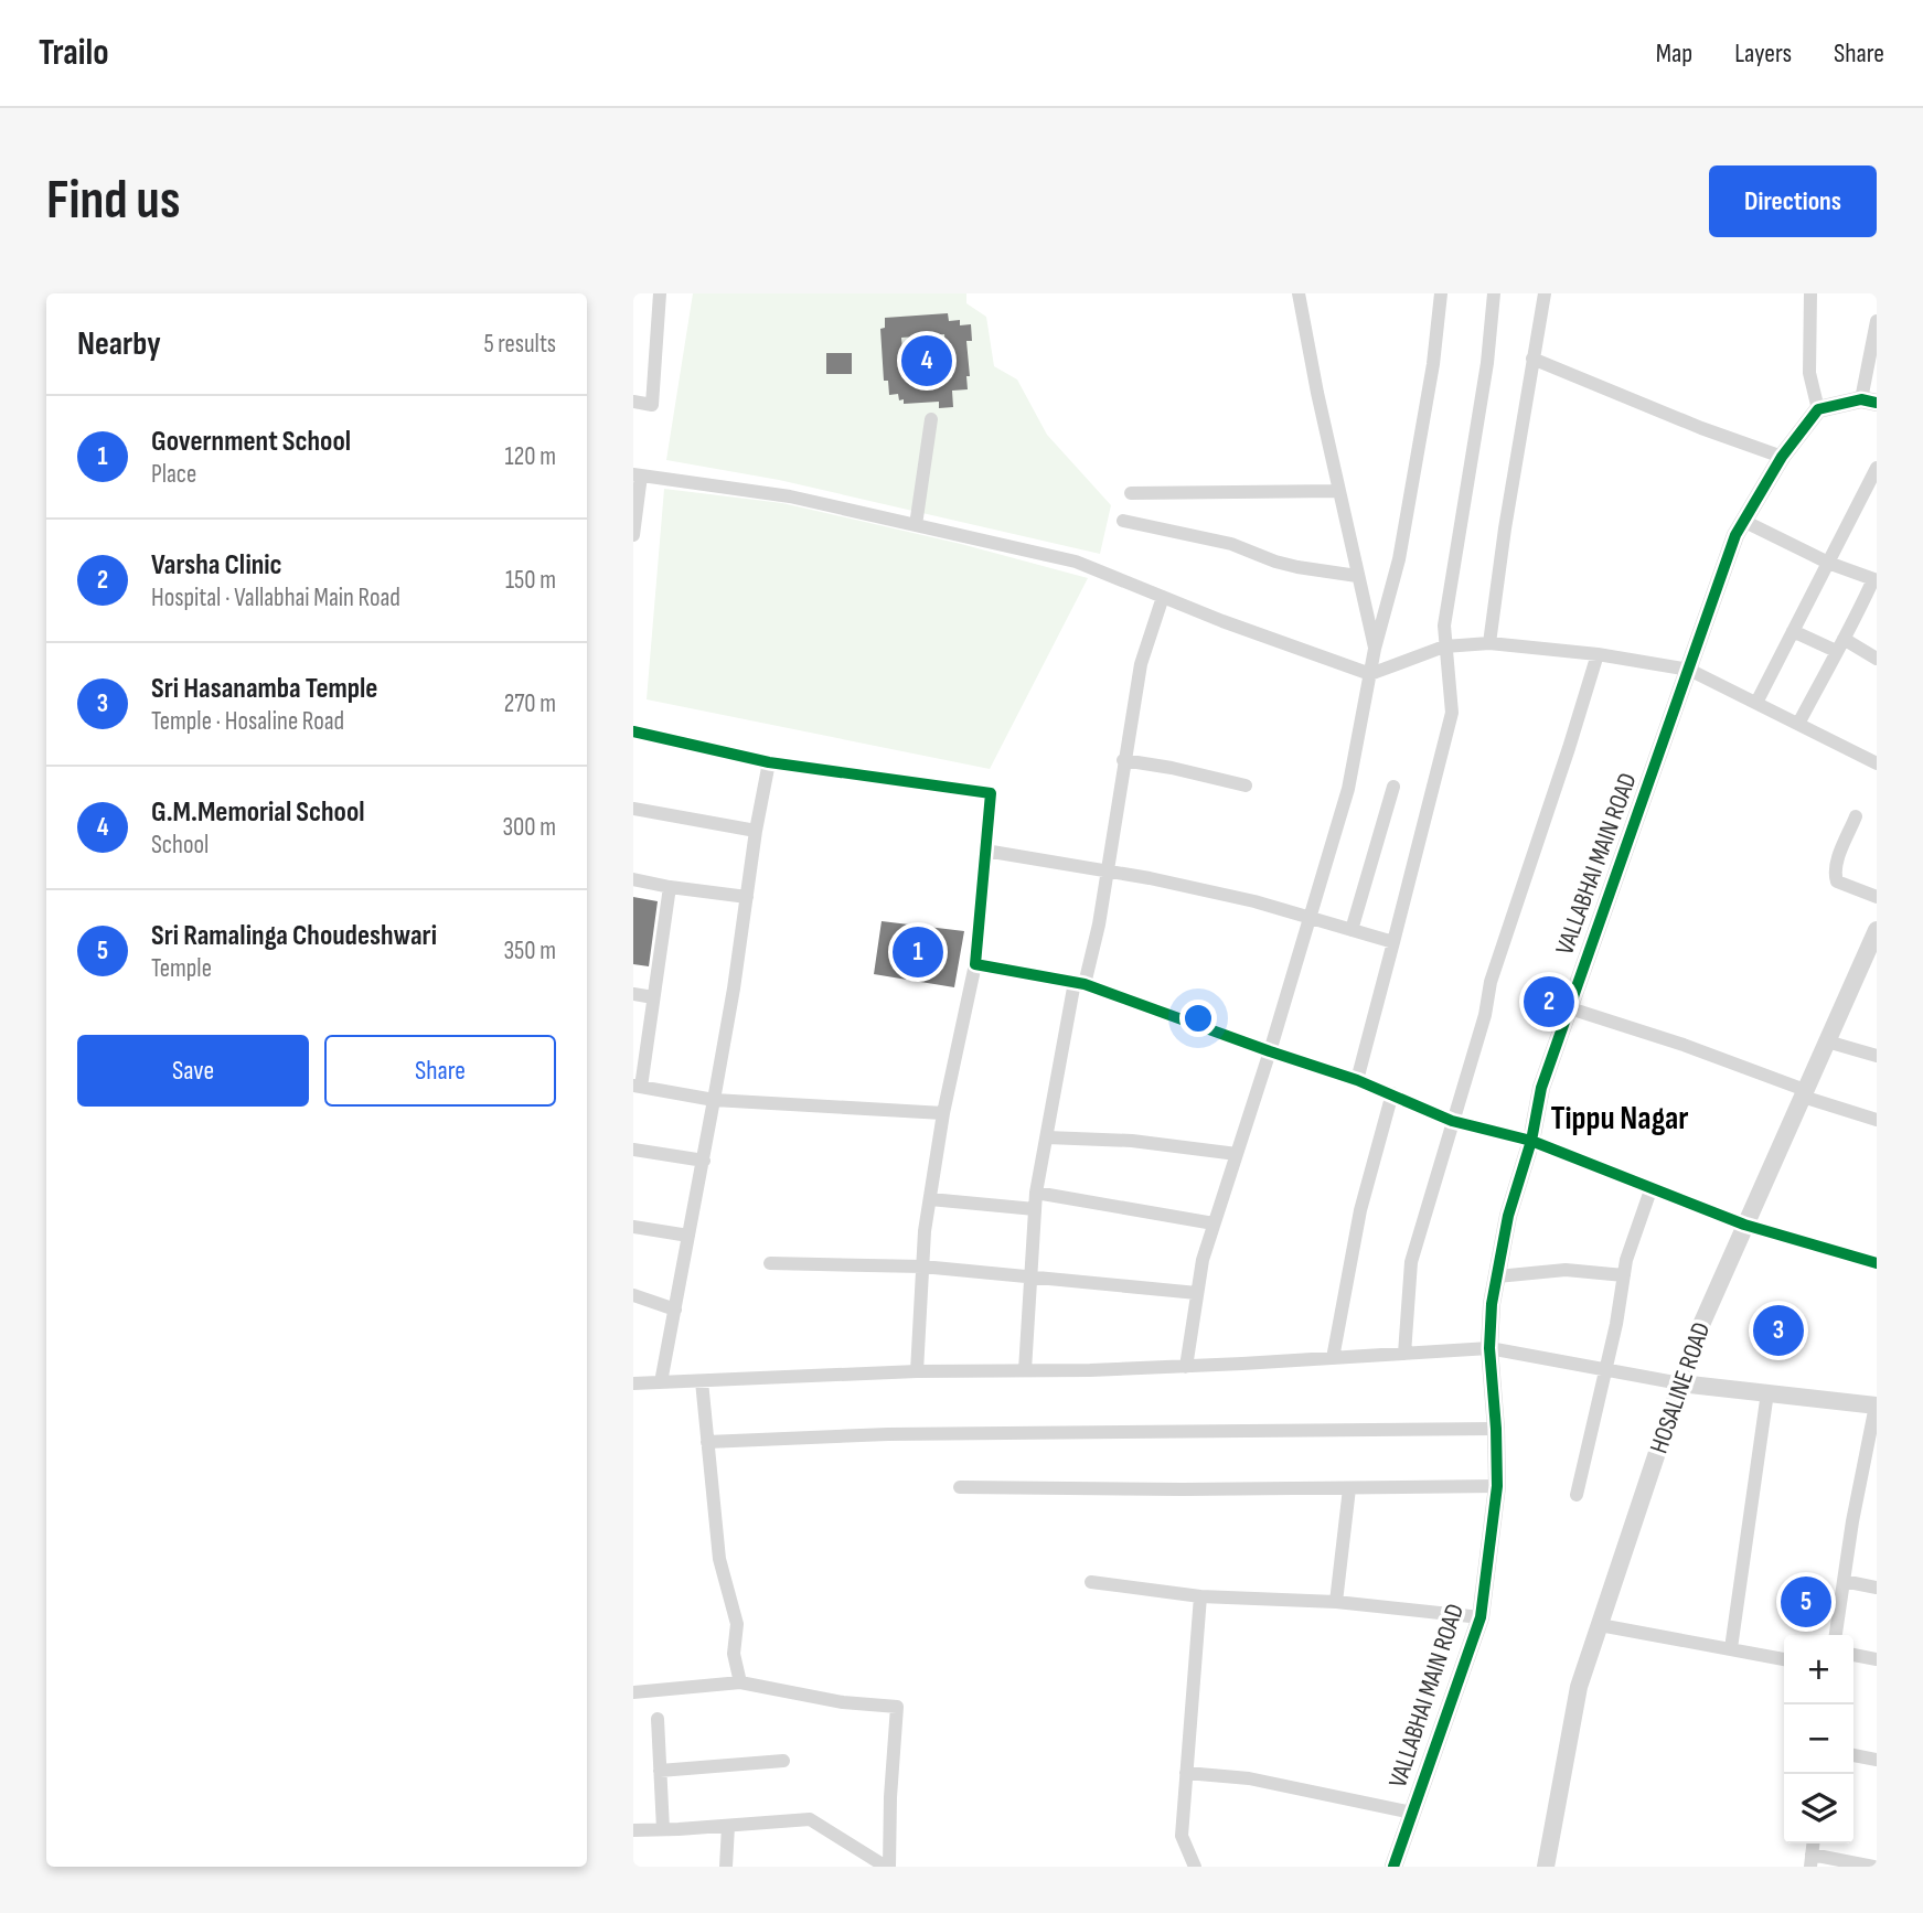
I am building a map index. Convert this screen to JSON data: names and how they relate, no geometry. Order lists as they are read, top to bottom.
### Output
{
  "streets": {
    "street": ["VALLABHAI MAIN ROAD", "HOSALINE ROAD"]
  },
  "districts": ["Tippu Nagar"],
  "page": {
    "header": "Trailo",
    "nav": ["Map", "Layers", "Share"],
    "buttons": [
      "Directions",
      ["Save", "Share"]
    ],
    "title": "Find us",
    "heading": ["Nearby", "5 results"],
    "pins": [
      "4",
      "1",
      "2",
      "3",
      "5"
    ],
    "list": [
      {
        "mark": "1",
        "name": "Government School",
        "note": "Place",
        "value": "120 m"
      },
      {
        "mark": "2",
        "name": "Varsha Clinic",
        "note": "Hospital · Vallabhai Main Road",
        "value": "150 m"
      },
      {
        "mark": "3",
        "name": "Sri Hasanamba Temple",
        "note": "Temple · Hosaline Road",
        "value": "270 m"
      },
      {
        "mark": "4",
        "name": "G.M.Memorial School",
        "note": "School",
        "value": "300 m"
      },
      {
        "mark": "5",
        "name": "Sri Ramalinga Choudeshwari",
        "note": "Temple",
        "value": "350 m"
      }
    ],
    "map_buttons": ["+", "−"]
  }
}
